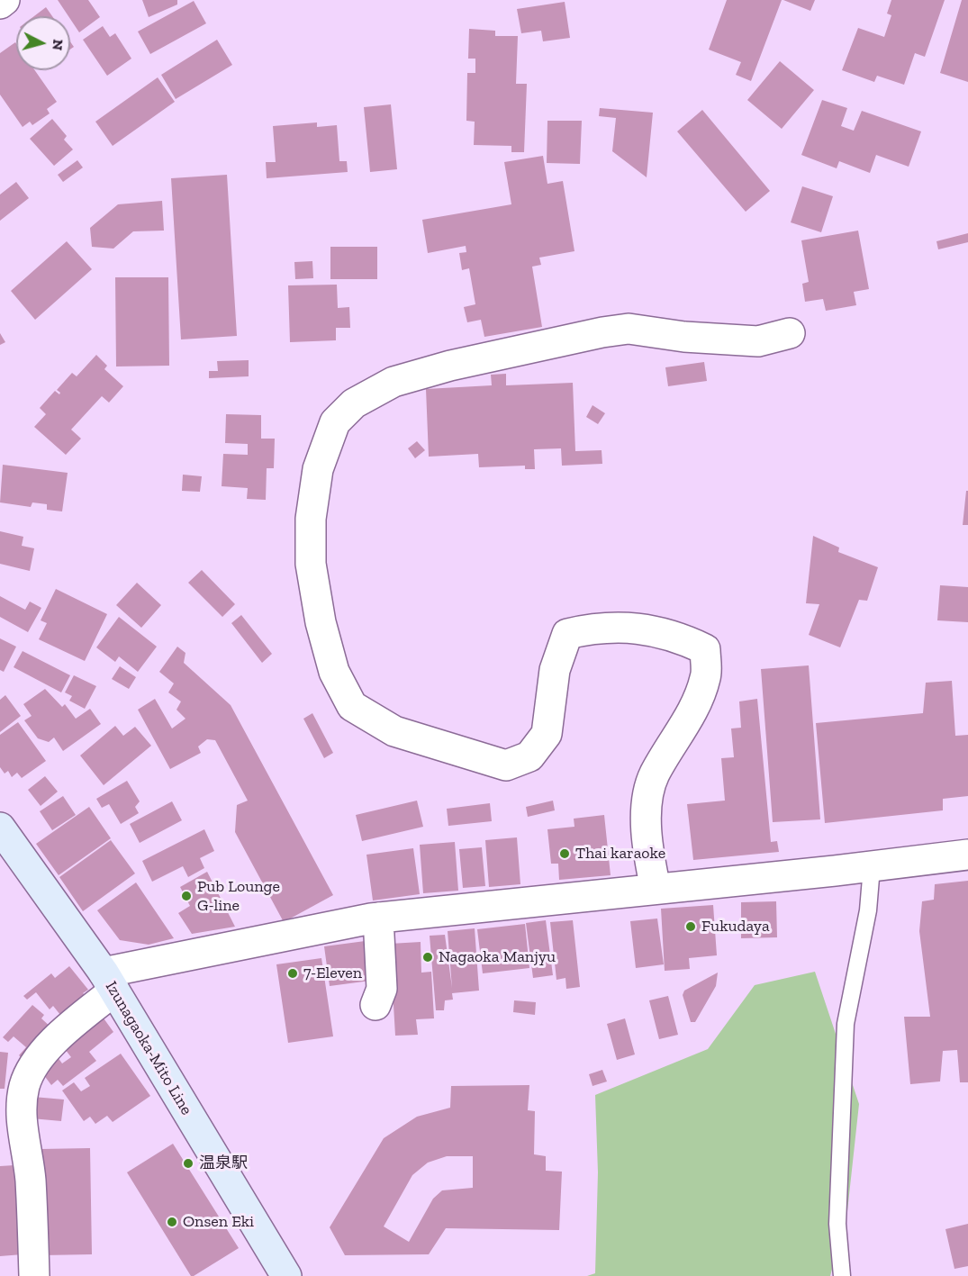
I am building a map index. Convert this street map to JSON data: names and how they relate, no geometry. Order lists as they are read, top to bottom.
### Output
{
  "streets": {
    "main road": ["Izunagaoka-Mito Line"]
  },
  "places": [
    "Thai karaoke",
    "Pub Lounge G-line",
    "Fukudaya",
    "Nagaoka Manjyu",
    "7-Eleven",
    "温泉駅",
    "Onsen Eki"
  ],
  "north": "right"
}
